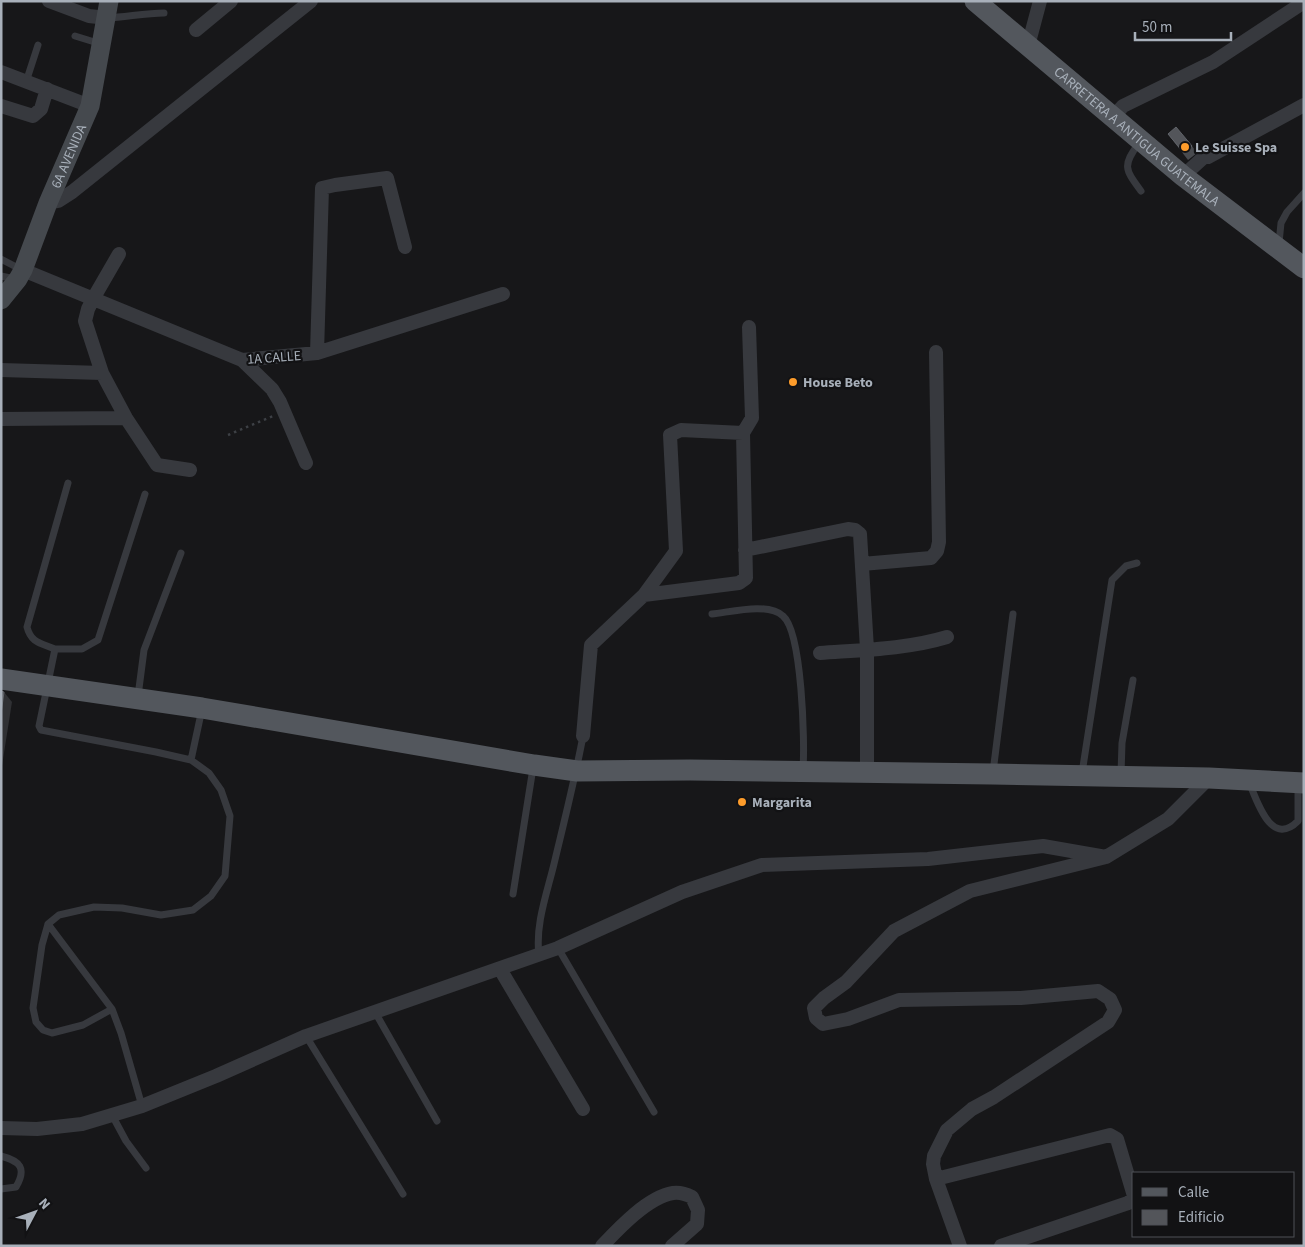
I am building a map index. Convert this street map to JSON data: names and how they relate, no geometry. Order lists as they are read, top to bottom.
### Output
{
  "streets": {
    "main road": ["CARRETERA A ANTIGUA GUATEMALA"],
    "street": ["6A AVENIDA", "1A CALLE"]
  },
  "crossings": [
    ["6A AVENIDA", "1A CALLE"]
  ],
  "places": ["Le Suisse Spa", "House Beto", "Margarita"],
  "legend": ["Calle", "Edificio"],
  "scale_bar": "50 m",
  "north": "top right"
}
